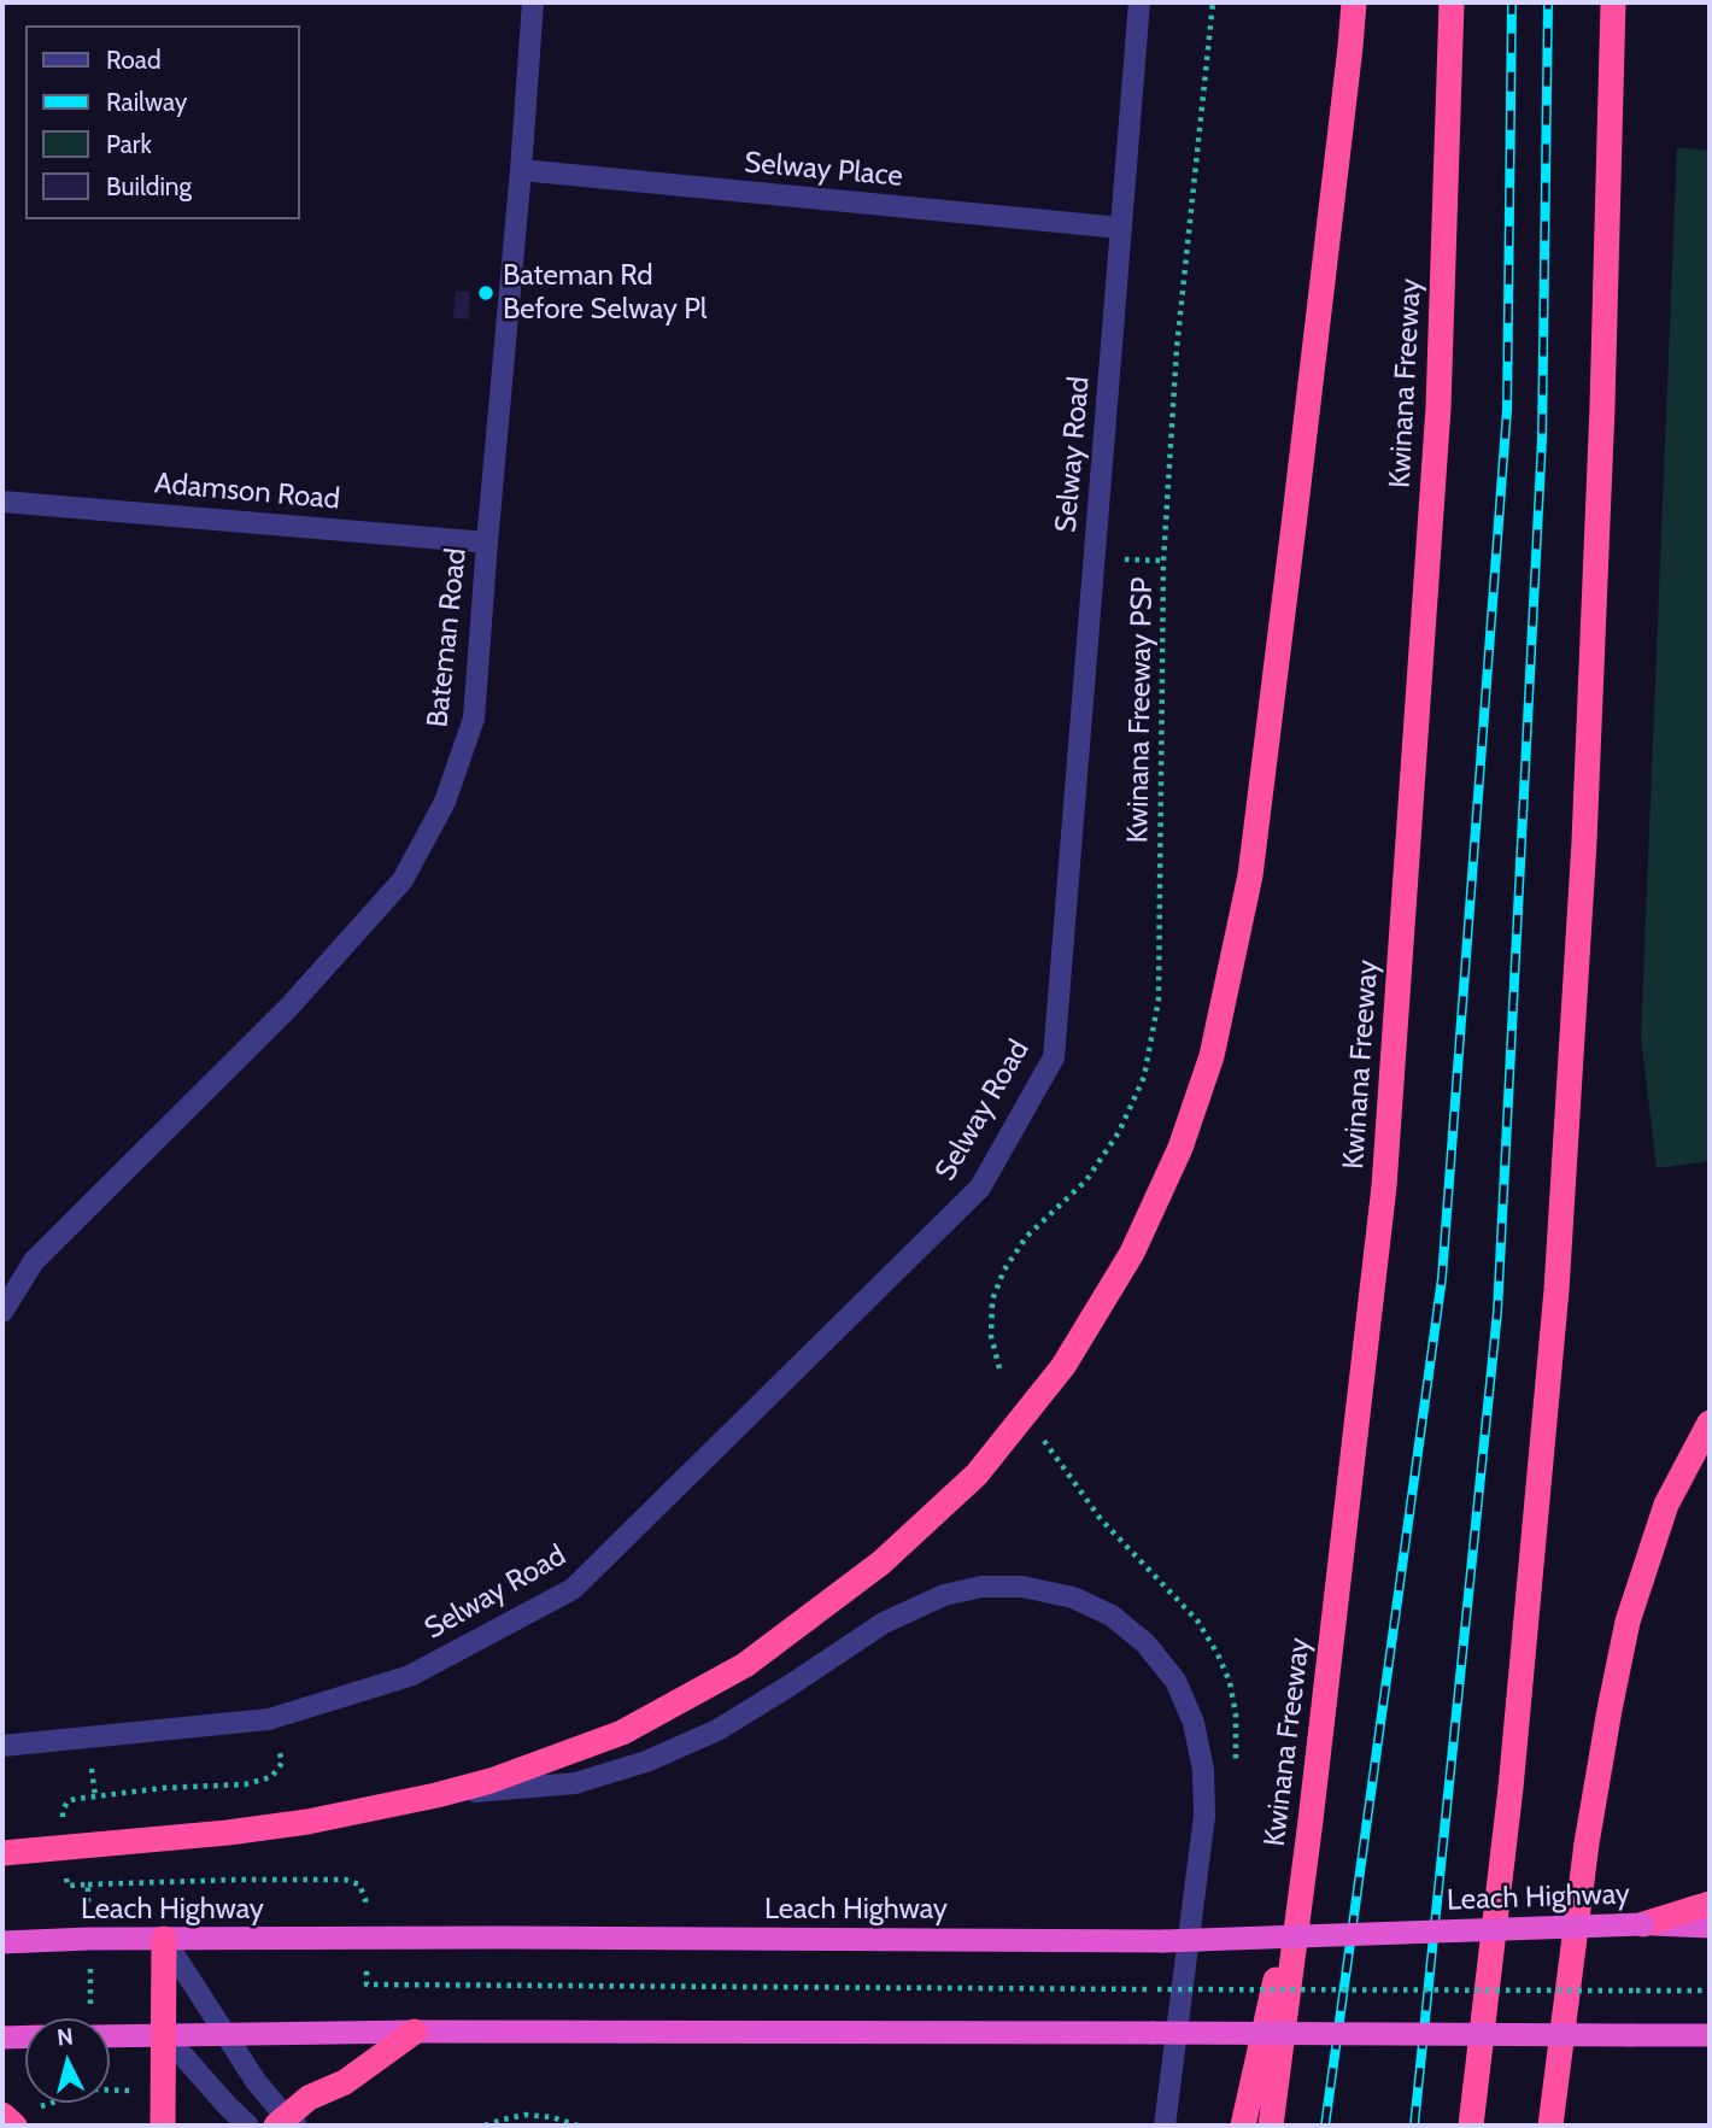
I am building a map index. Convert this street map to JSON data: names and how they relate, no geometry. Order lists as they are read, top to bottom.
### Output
{
  "streets": {
    "highway": ["Kwinana Freeway", "Leach Highway"],
    "street": [
      "Selway Place",
      "Selway Road",
      "Adamson Road",
      "Bateman Road"
    ],
    "path": ["Kwinana Freeway PSP"]
  },
  "crossings": [
    ["Selway Place", "Selway Road"],
    ["Selway Place", "Bateman Road"],
    ["Adamson Road", "Bateman Road"]
  ],
  "places": ["Bateman Rd Before Selway Pl"],
  "legend": [
    "Road",
    "Railway",
    "Park",
    "Building"
  ],
  "north": "top"
}
